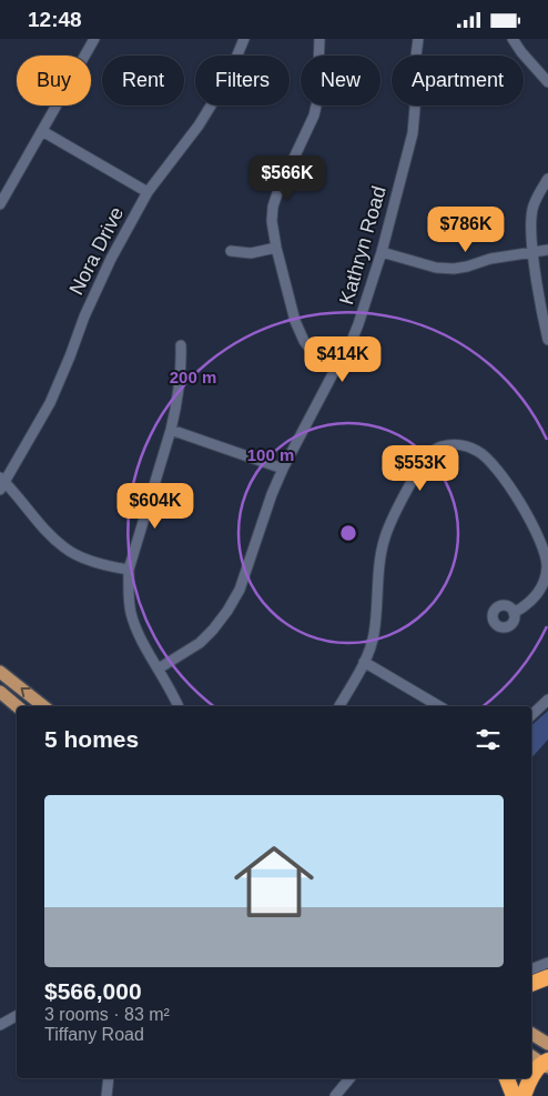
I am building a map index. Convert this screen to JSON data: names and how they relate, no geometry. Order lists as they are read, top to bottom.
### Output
{
  "streets": {
    "street": ["Kathryn Road", "Nora Drive"]
  },
  "page": {
    "status": "12:48",
    "chip": [
      "Buy",
      "Rent",
      "Filters",
      "New",
      "Apartment"
    ],
    "price": [
      "$566K",
      "$786K",
      "$414K",
      "$553K",
      "$604K"
    ],
    "heading": "5 homes",
    "list": [
      {
        "name": "$566,000",
        "note": "3 rooms · 83 m² · Tiffany Road"
      }
    ]
  },
  "rings": ["200 m", "100 m"]
}
